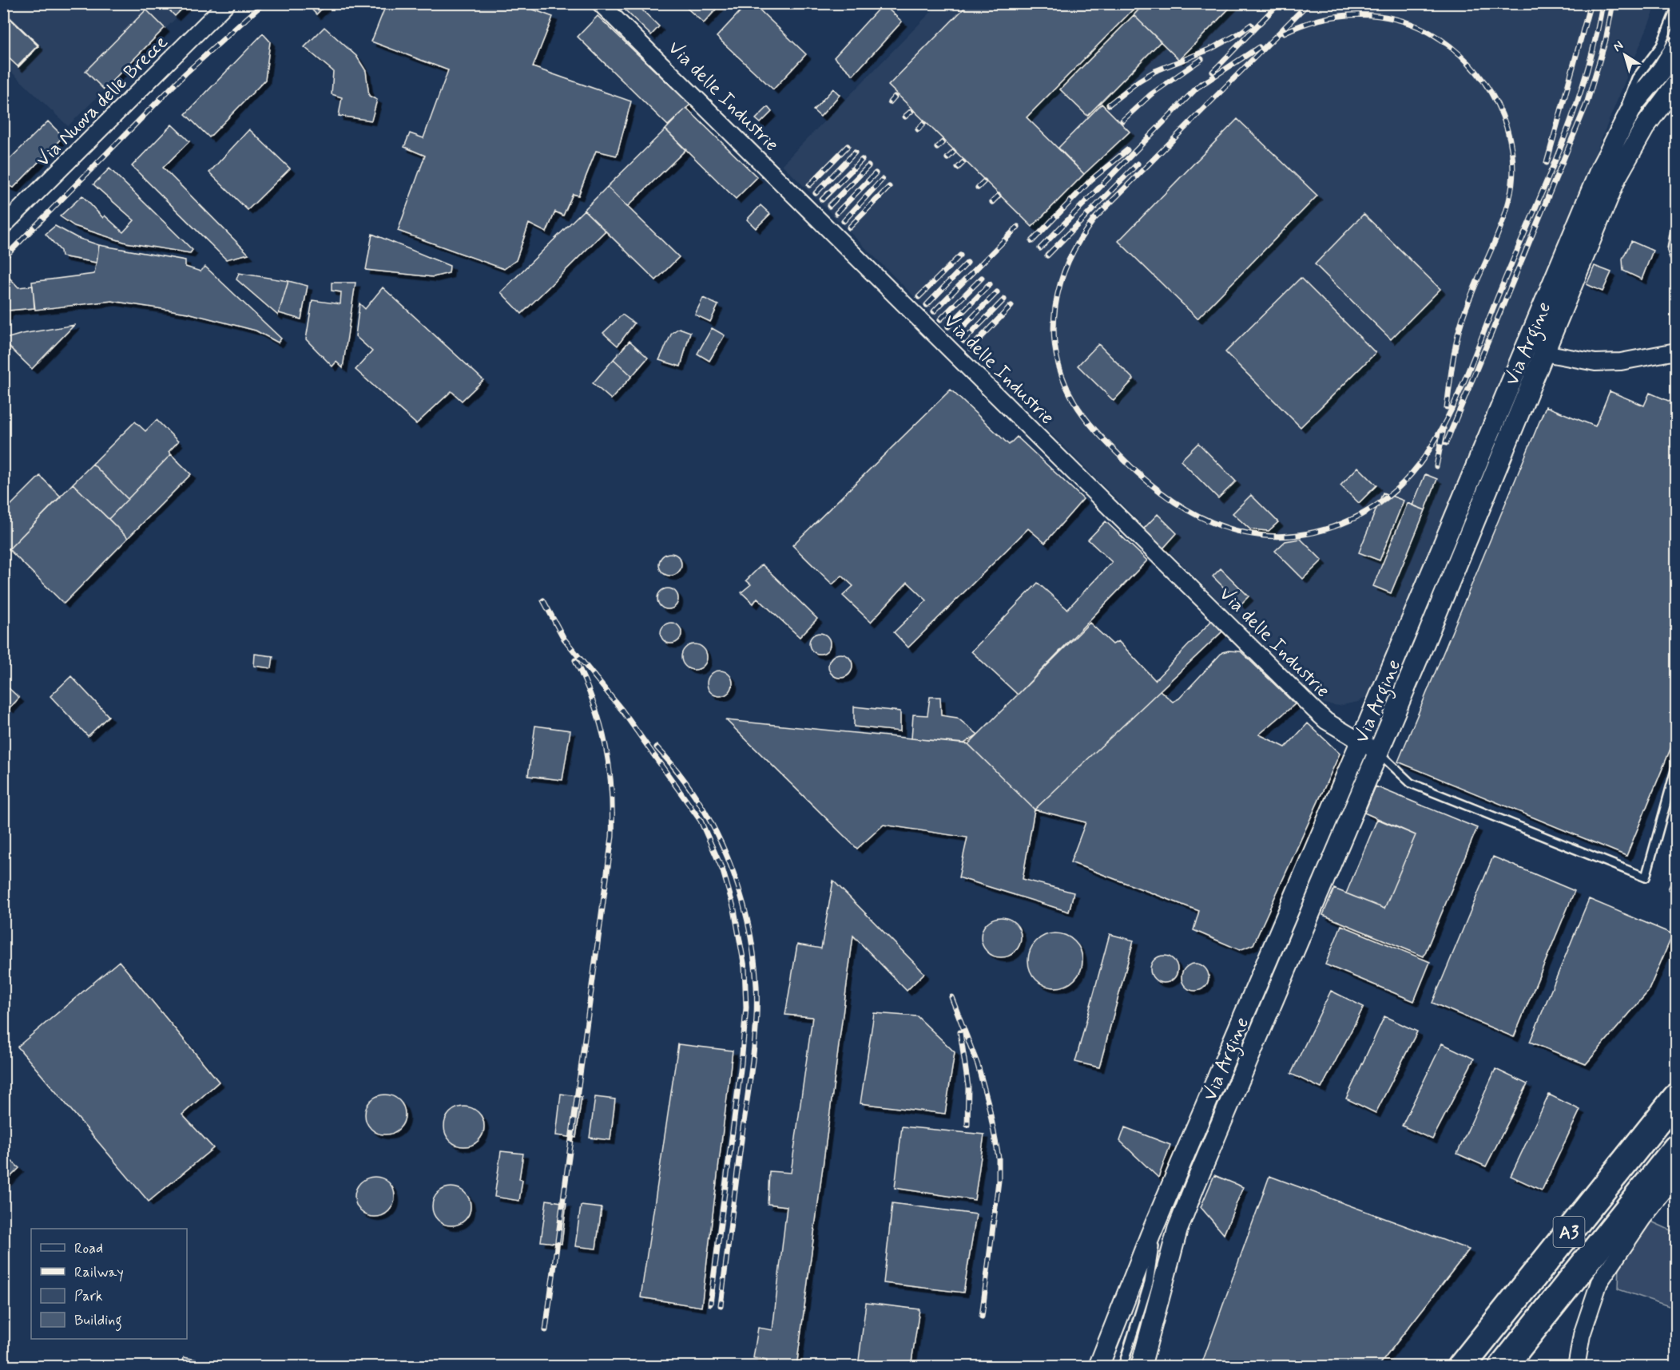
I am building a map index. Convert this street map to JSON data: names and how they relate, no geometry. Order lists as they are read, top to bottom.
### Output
{
  "streets": {
    "highway": ["A3"],
    "street": ["Via delle Industrie", "Via Nuova delle Brecce", "Via Argine"]
  },
  "crossings": [
    ["Via delle Industrie", "Via Argine"]
  ],
  "legend": [
    "Road",
    "Railway",
    "Park",
    "Building"
  ],
  "north": "top left"
}
